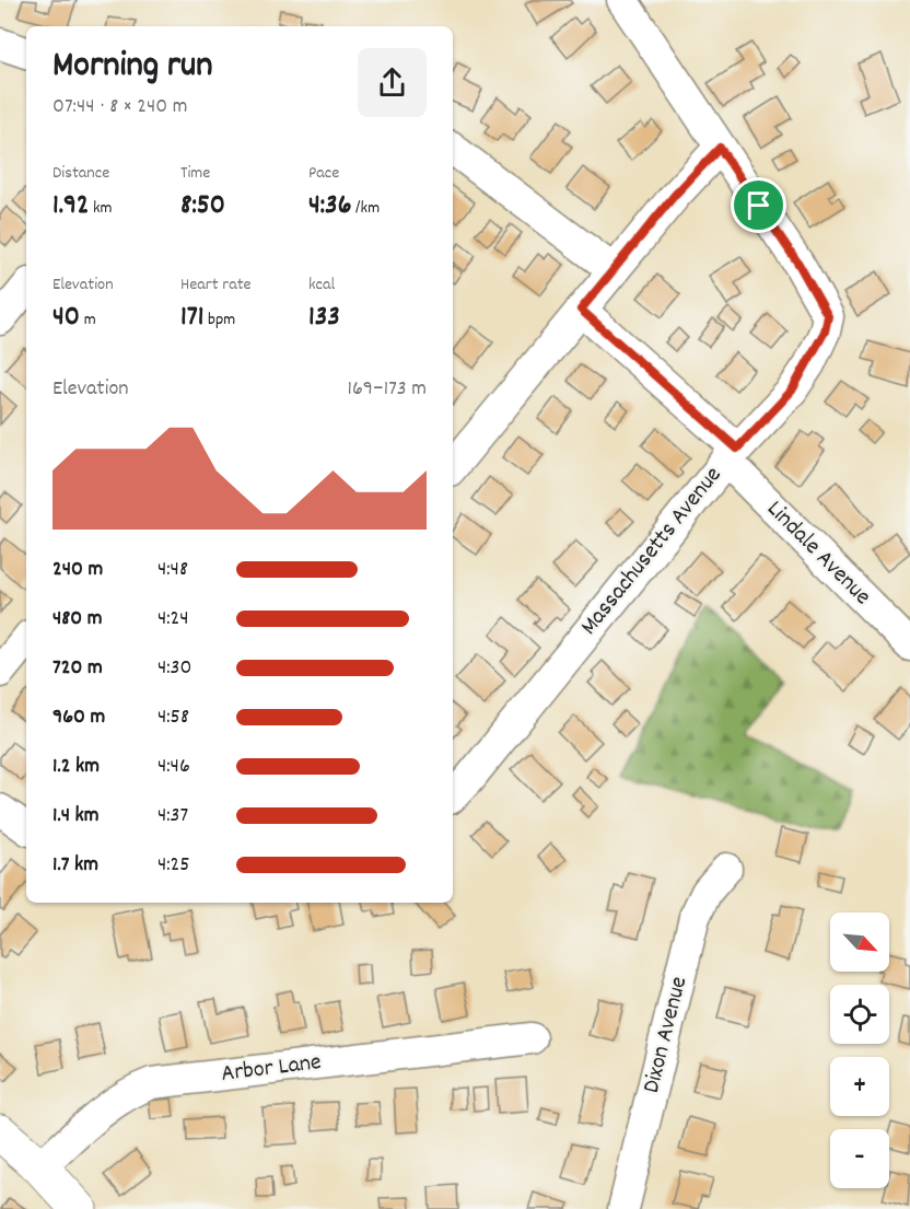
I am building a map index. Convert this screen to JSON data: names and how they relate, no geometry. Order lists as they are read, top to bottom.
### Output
{
  "streets": {
    "street": [
      "Massachusetts Avenue",
      "Lindale Avenue",
      "Dixon Avenue",
      "Arbor Lane"
    ]
  },
  "crossings": [
    ["Massachusetts Avenue", "Lindale Avenue"]
  ],
  "north": "bottom right",
  "page": {
    "heading": ["Morning run", "07:44 · 8 × 240 m"],
    "stats": [
      ["Distance", "1.92 km"],
      ["Time", "8:50"],
      ["Pace", "4:36 /km"],
      ["Elevation", "40 m"],
      ["Heart rate", "171 bpm"],
      ["kcal", "133"]
    ],
    "chart": ["Elevation", "169–173 m"],
    "list": [
      {
        "name": "240 m",
        "note": "4:48"
      },
      {
        "name": "480 m",
        "note": "4:24"
      },
      {
        "name": "720 m",
        "note": "4:30"
      },
      {
        "name": "960 m",
        "note": "4:58"
      },
      {
        "name": "1.2 km",
        "note": "4:46"
      },
      {
        "name": "1.4 km",
        "note": "4:37"
      },
      {
        "name": "1.7 km",
        "note": "4:25"
      }
    ],
    "map_buttons": ["+", "−"]
  }
}
